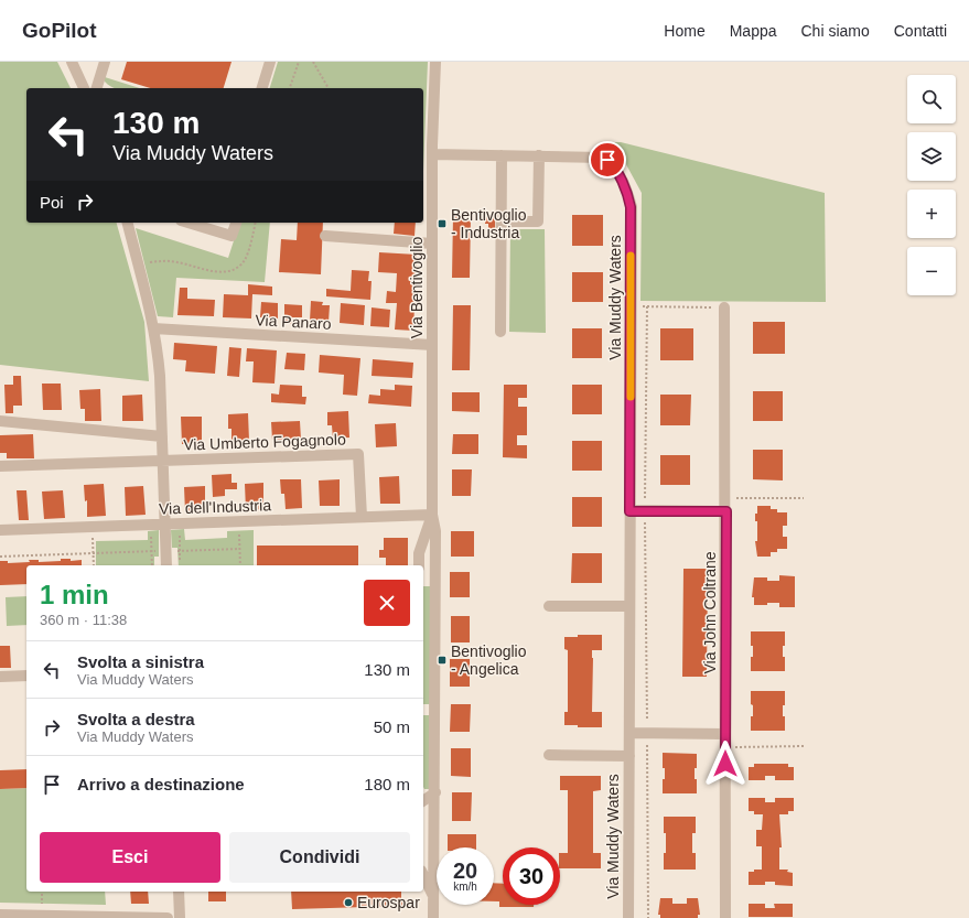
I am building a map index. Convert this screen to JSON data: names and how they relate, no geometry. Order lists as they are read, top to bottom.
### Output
{
  "streets": {
    "street": [
      "Via Bentivoglio",
      "Via Muddy Waters",
      "Via Panaro",
      "Via Umberto Fogagnolo",
      "Via dell'Industria",
      "Via John Coltrane"
    ]
  },
  "crossings": [
    ["Via Bentivoglio", "Via Muddy Waters"],
    ["Via Bentivoglio", "Via Panaro"],
    ["Via Bentivoglio", "Via dell'Industria"],
    ["Via Umberto Fogagnolo", "Via dell'Industria"]
  ],
  "places": {
    "transit": ["Bentivoglio - Industria", "Bentivoglio - Angelica"],
    "other": ["Eurospar"]
  },
  "page": {
    "header": "GoPilot",
    "nav": [
      "Home",
      "Mappa",
      "Chi siamo",
      "Contatti"
    ],
    "map_buttons": ["+", "−"],
    "turn": ["130 m", "Via Muddy Waters"],
    "then": "Poi",
    "heading": ["1 min", "360 m · 11:38"],
    "list": [
      {
        "name": "Svolta a sinistra",
        "note": "Via Muddy Waters",
        "value": "130 m"
      },
      {
        "name": "Svolta a destra",
        "note": "Via Muddy Waters",
        "value": "50 m"
      },
      {
        "name": "Arrivo a destinazione",
        "value": "180 m"
      }
    ],
    "buttons": ["Esci", "Condividi"],
    "speed": "20 km/h",
    "limit": "30"
  }
}
